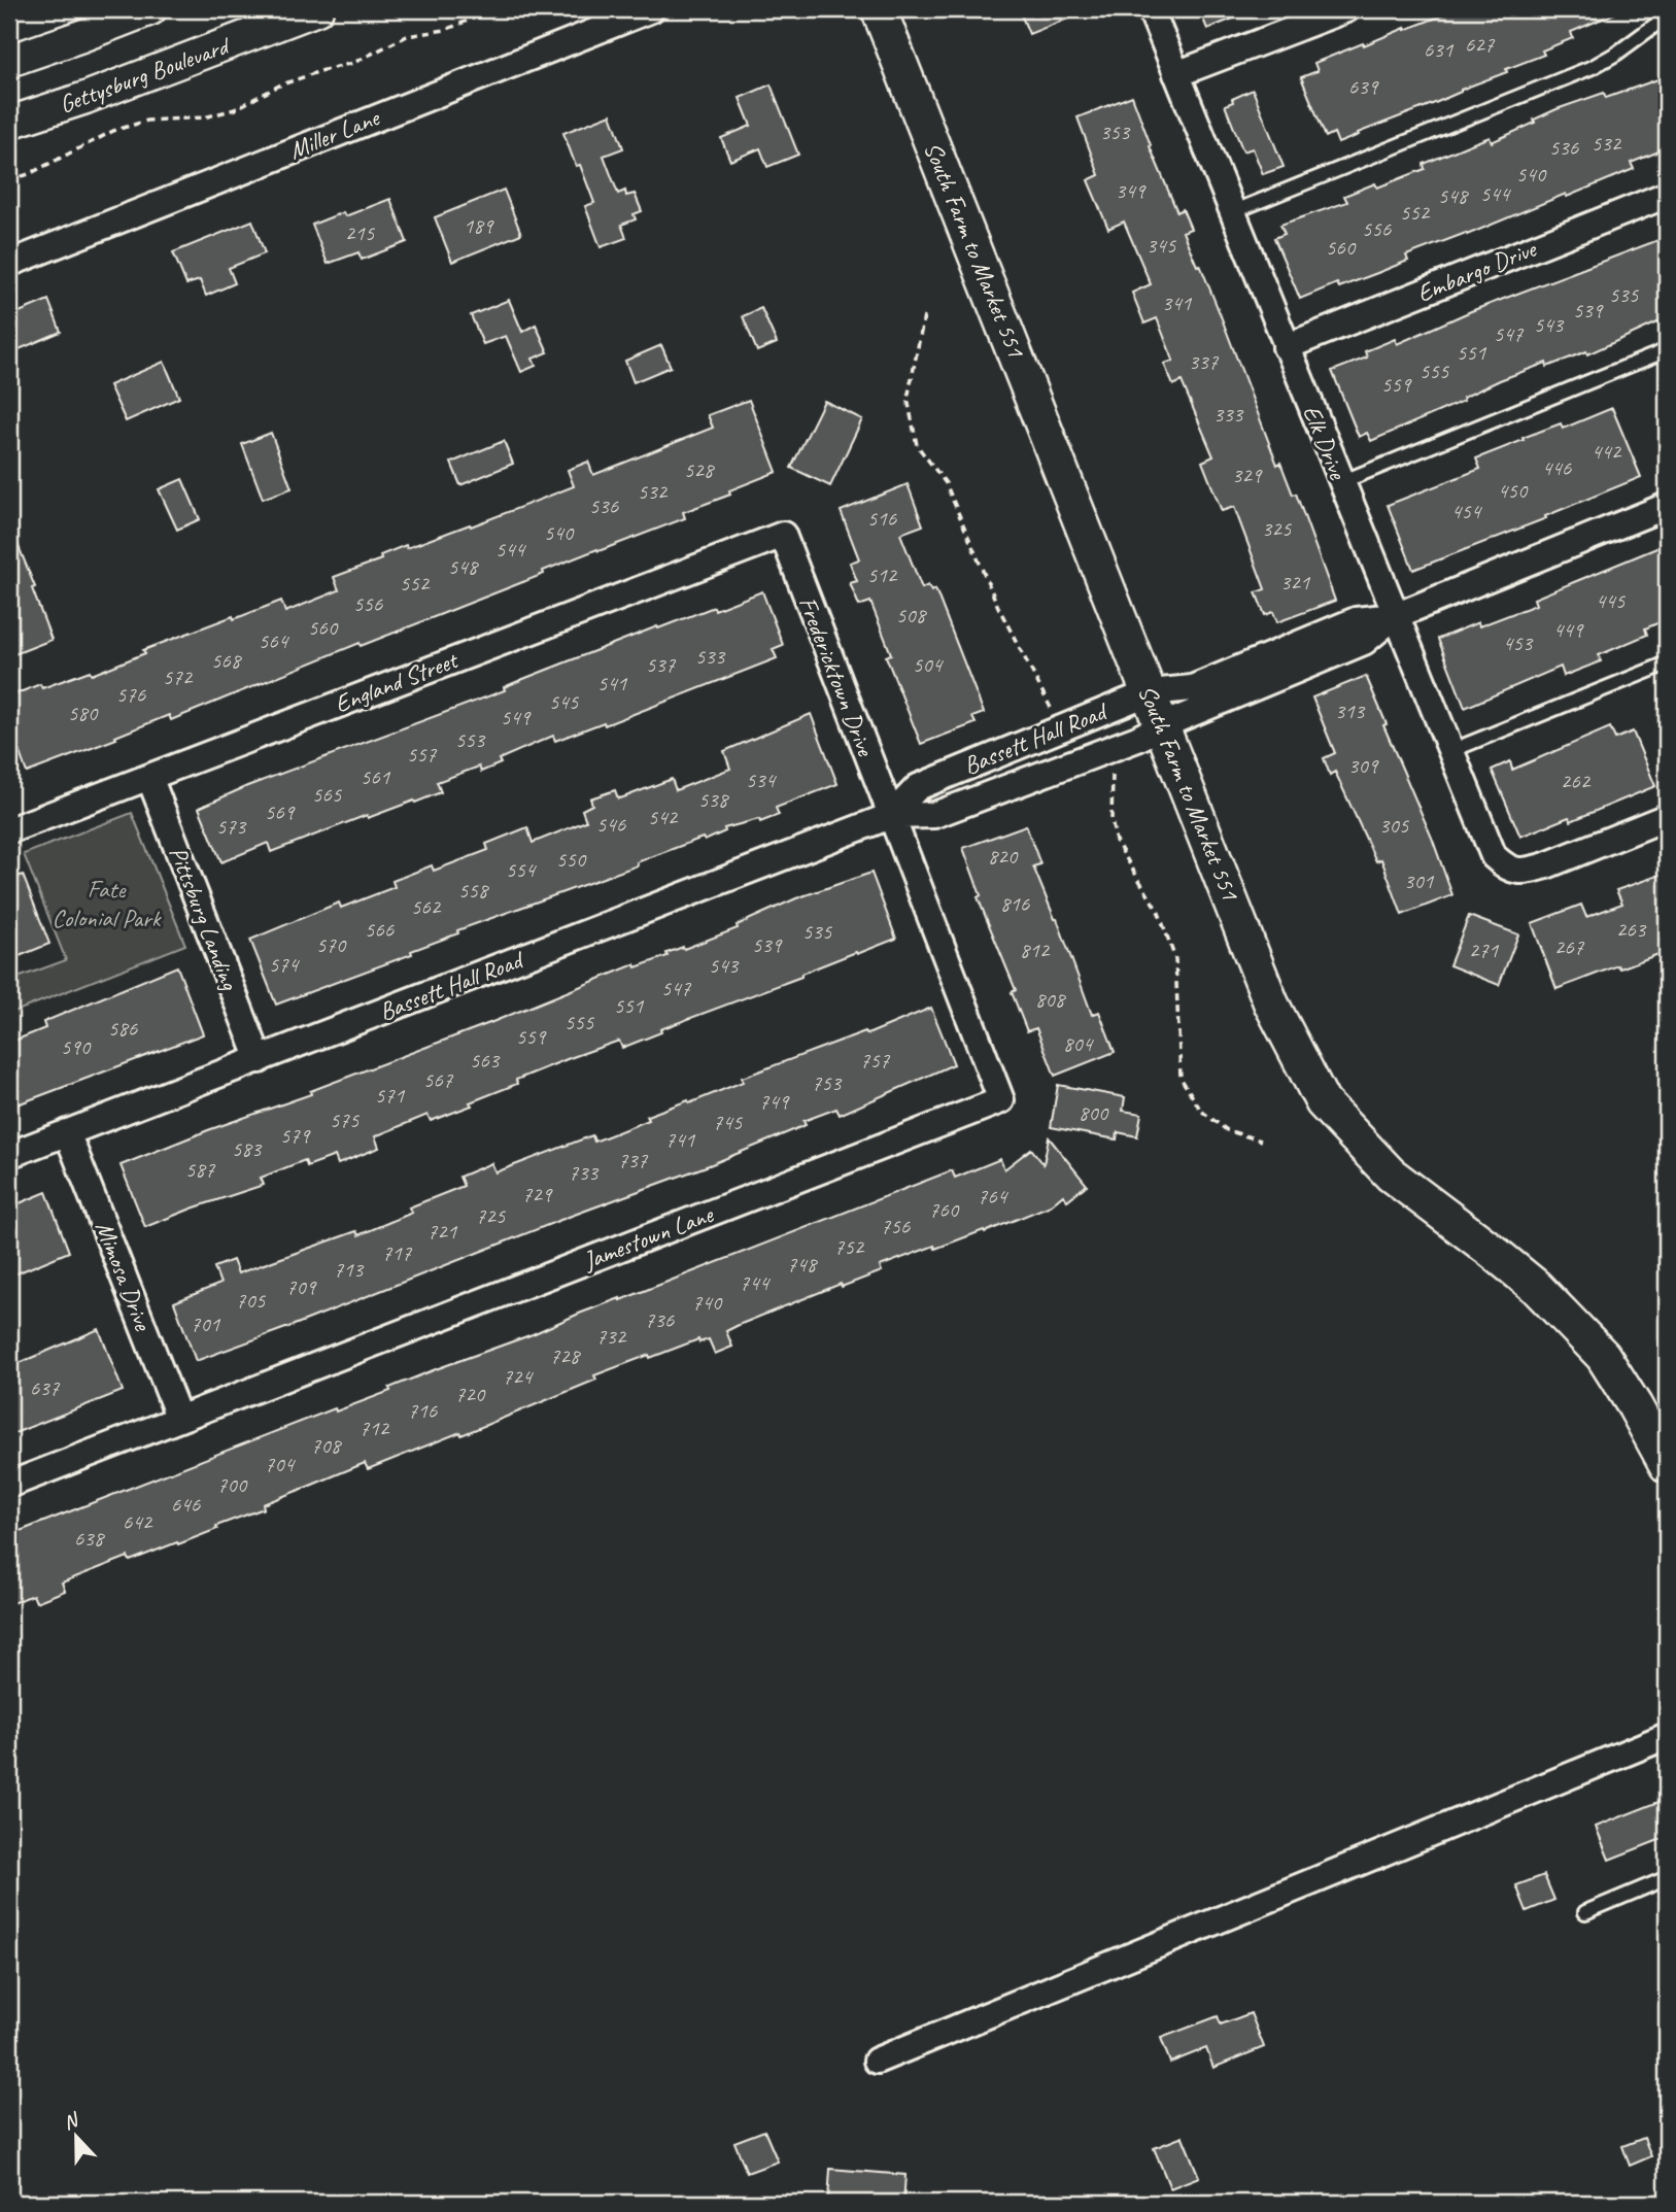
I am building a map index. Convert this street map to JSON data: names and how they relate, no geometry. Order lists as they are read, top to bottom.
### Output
{
  "streets": {
    "main road": ["South Farm to Market 551"],
    "street": [
      "Gettysburg Boulevard",
      "Miller Lane",
      "Embargo Drive",
      "Elk Drive",
      "Fredericktown Drive",
      "England Street",
      "Bassett Hall Road",
      "Pittsburg Landing",
      "Jamestown Lane",
      "Mimosa Drive"
    ]
  },
  "crossings": [
    ["South Farm to Market 551", "Bassett Hall Road"],
    ["Embargo Drive", "Elk Drive"],
    ["Elk Drive", "Bassett Hall Road"],
    ["Fredericktown Drive", "England Street"],
    ["Fredericktown Drive", "Bassett Hall Road"],
    ["Fredericktown Drive", "Jamestown Lane"],
    ["England Street", "Pittsburg Landing"],
    ["Bassett Hall Road", "Pittsburg Landing"],
    ["Bassett Hall Road", "Jamestown Lane"],
    ["Bassett Hall Road", "Mimosa Drive"],
    ["Jamestown Lane", "Mimosa Drive"]
  ],
  "parks": ["Fate Colonial Park"],
  "house_numbers": [
    "627",
    "631",
    "639",
    "353",
    "532",
    "536",
    "540",
    "349",
    "544",
    "548",
    "552",
    "189",
    "556",
    "215",
    "345",
    "560",
    "535",
    "341",
    "539",
    "543",
    "547",
    "551",
    "337",
    "555",
    "559",
    "333",
    "442",
    "446",
    "528",
    "329",
    "450",
    "532",
    "536",
    "454",
    "516",
    "325",
    "540",
    "544",
    "548",
    "512",
    "321",
    "552",
    "445",
    "556",
    "508",
    "560",
    "449",
    "564",
    "453",
    "533",
    "568",
    "537",
    "504",
    "572",
    "541",
    "576",
    "545",
    "313",
    "580",
    "549",
    "553",
    "557",
    "309",
    "561",
    "534",
    "262",
    "565",
    "538",
    "569",
    "542",
    "546",
    "305",
    "573",
    "820",
    "550",
    "554",
    "301",
    "558",
    "816",
    "562",
    "566",
    "263",
    "535",
    "570",
    "539",
    "267",
    "812",
    "271",
    "574",
    "543",
    "547",
    "808",
    "551",
    "555",
    "586",
    "559",
    "804",
    "590",
    "563",
    "757",
    "567",
    "753",
    "571",
    "749",
    "800",
    "575",
    "745",
    "579",
    "741",
    "583",
    "737",
    "587",
    "733",
    "729",
    "764",
    "760",
    "725",
    "756",
    "721",
    "752",
    "717",
    "748",
    "713",
    "744",
    "709",
    "705",
    "740",
    "736",
    "701",
    "732",
    "728",
    "724",
    "637",
    "720",
    "716",
    "712",
    "708",
    "704",
    "700",
    "646",
    "642",
    "638"
  ],
  "north": "top"
}
